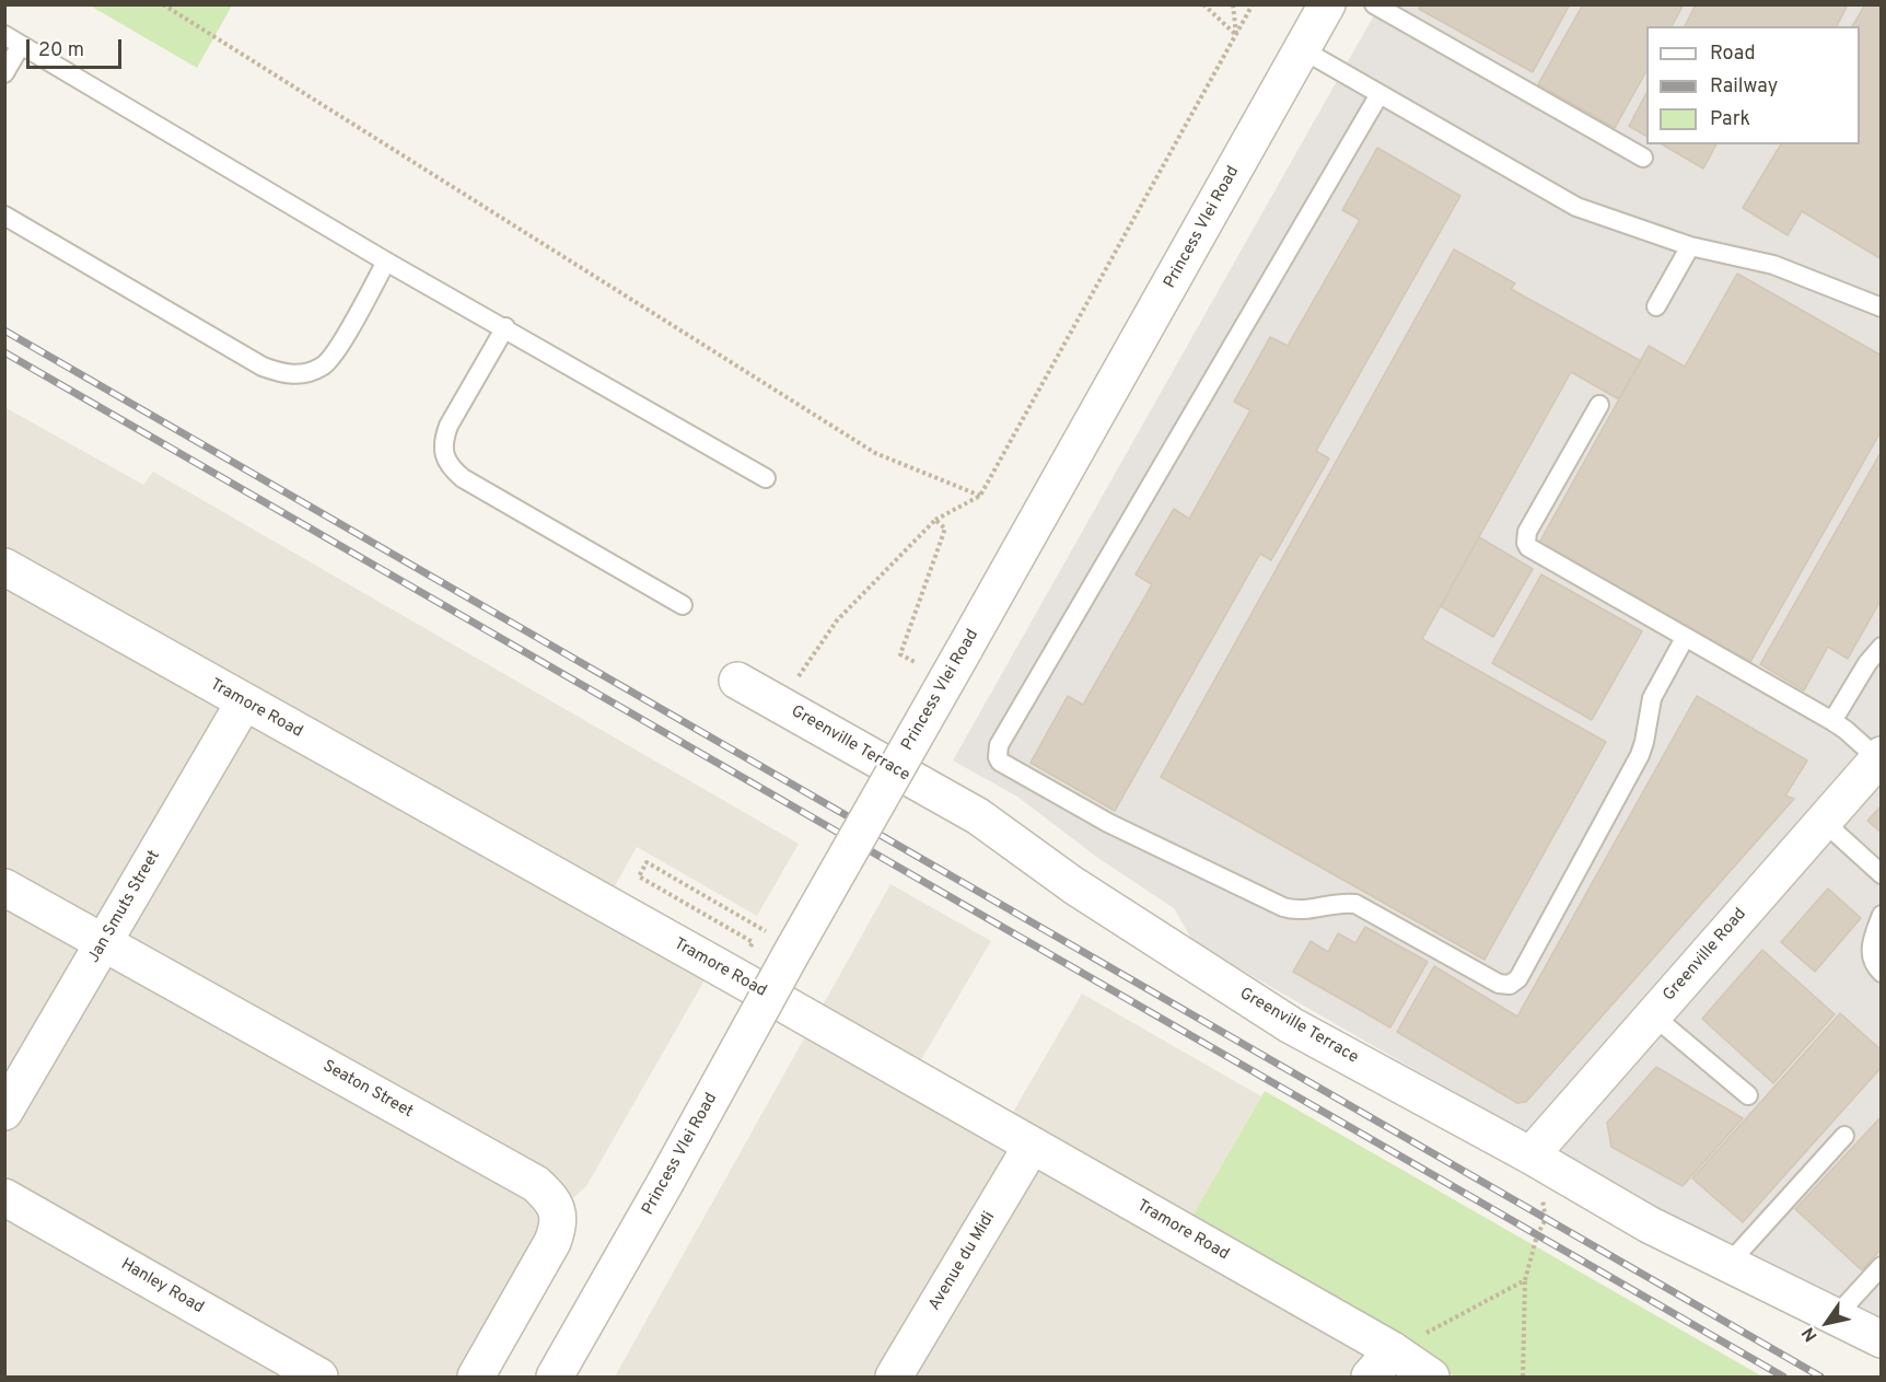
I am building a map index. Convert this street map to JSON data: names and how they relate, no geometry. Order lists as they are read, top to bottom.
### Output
{
  "streets": {
    "street": [
      "Princess Vlei Road",
      "Tramore Road",
      "Greenville Terrace",
      "Jan Smuts Street",
      "Greenville Road",
      "Seaton Street",
      "Avenue du Midi",
      "Hanley Road"
    ]
  },
  "crossings": [
    ["Tramore Road", "Jan Smuts Street"],
    ["Tramore Road", "Avenue du Midi"],
    ["Greenville Terrace", "Greenville Road"],
    ["Jan Smuts Street", "Seaton Street"]
  ],
  "legend": ["Road", "Railway", "Park"],
  "scale_bar": "20 m",
  "north": "bottom left"
}
